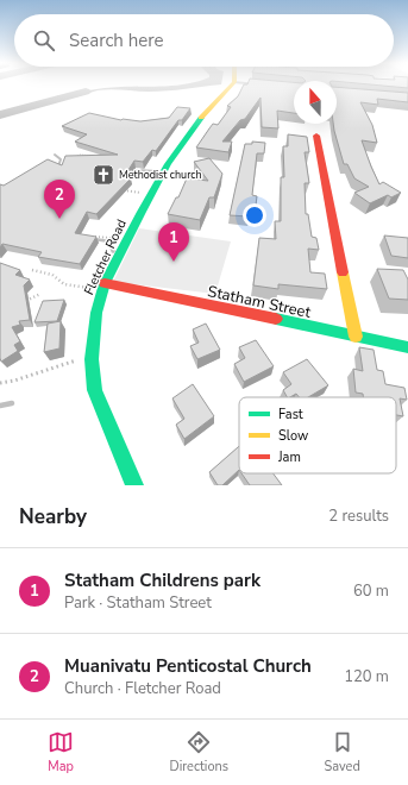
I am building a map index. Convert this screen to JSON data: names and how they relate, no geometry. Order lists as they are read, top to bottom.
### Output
{
  "streets": {
    "main road": ["Fletcher Road", "Statham Street"]
  },
  "crossings": [
    ["Fletcher Road", "Statham Street"]
  ],
  "places": {
    "church": ["Methodist church"]
  },
  "legend": ["Fast", "Slow", "Jam"],
  "north": "top",
  "page": {
    "search": "Search here",
    "pins": ["2", "1"],
    "heading": ["Nearby", "2 results"],
    "list": [
      {
        "mark": "1",
        "name": "Statham Childrens park",
        "note": "Park · Statham Street",
        "value": "60 m"
      },
      {
        "mark": "2",
        "name": "Muanivatu Penticostal Church",
        "note": "Church · Fletcher Road",
        "value": "120 m"
      }
    ],
    "nav": ["Map", "Directions", "Saved"]
  }
}
